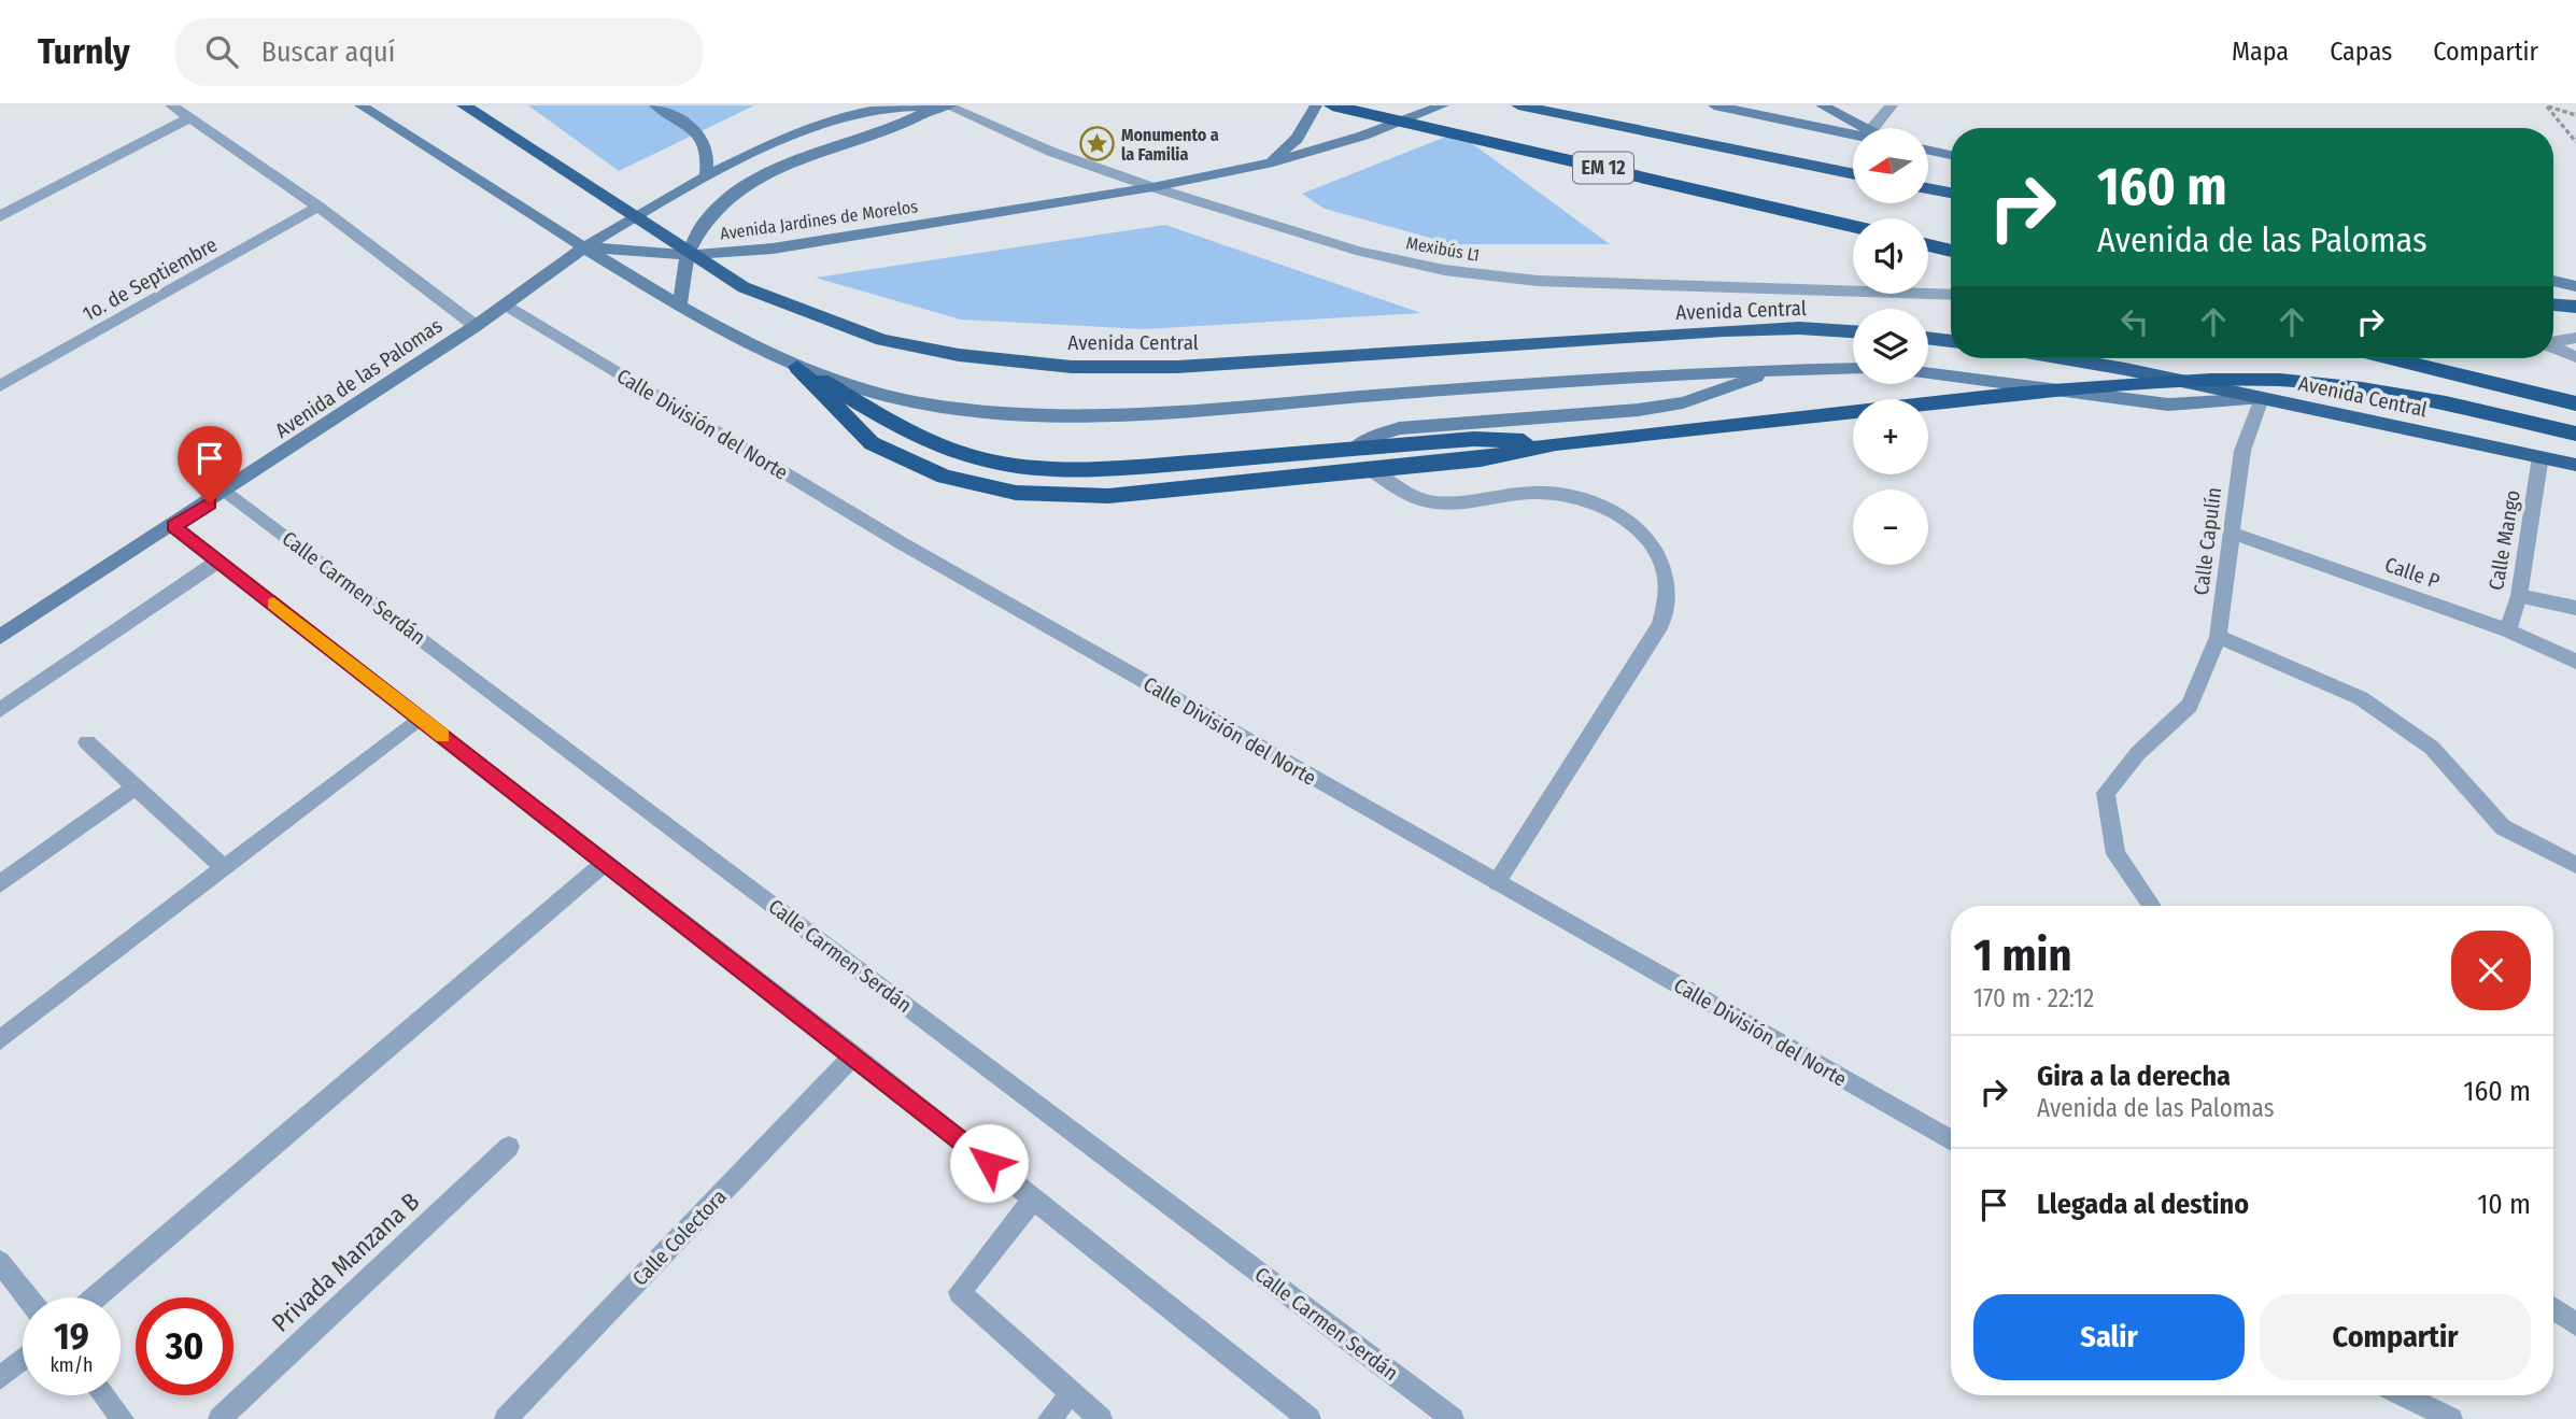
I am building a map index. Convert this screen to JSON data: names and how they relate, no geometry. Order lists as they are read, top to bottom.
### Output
{
  "streets": {
    "highway": ["EM 12", "Avenida Central"],
    "main road": ["Avenida Jardines de Morelos", "Avenida de las Palomas"],
    "street": [
      "Mexibús L1",
      "1o. de Septiembre",
      "Calle División del Norte",
      "Calle Mango",
      "Calle Capulín",
      "Calle P",
      "Calle Carmen Serdán",
      "Calle Colectora",
      "Privada Manzana B"
    ]
  },
  "crossings": [
    ["Avenida Jardines de Morelos", "Mexibús L1"],
    ["Avenida Jardines de Morelos", "Avenida de las Palomas"],
    ["Avenida Central", "Calle Mango"],
    ["Avenida Central", "Calle Capulín"],
    ["Avenida de las Palomas", "Calle División del Norte"],
    ["Avenida de las Palomas", "Calle Carmen Serdán"],
    ["Calle Mango", "Calle P"],
    ["Calle Capulín", "Calle P"]
  ],
  "places": {
    "place": ["Monumento a la Familia"]
  },
  "north": "left",
  "page": {
    "header": "Turnly",
    "search": "Buscar aquí",
    "nav": ["Mapa", "Capas", "Compartir"],
    "map_buttons": ["+", "−"],
    "turn": ["160 m", "Avenida de las Palomas"],
    "heading": ["1 min", "170 m · 22:12"],
    "list": [
      {
        "name": "Gira a la derecha",
        "note": "Avenida de las Palomas",
        "value": "160 m"
      },
      {
        "name": "Llegada al destino",
        "value": "10 m"
      }
    ],
    "buttons": ["Salir", "Compartir"],
    "speed": "19 km/h",
    "limit": "30"
  }
}
